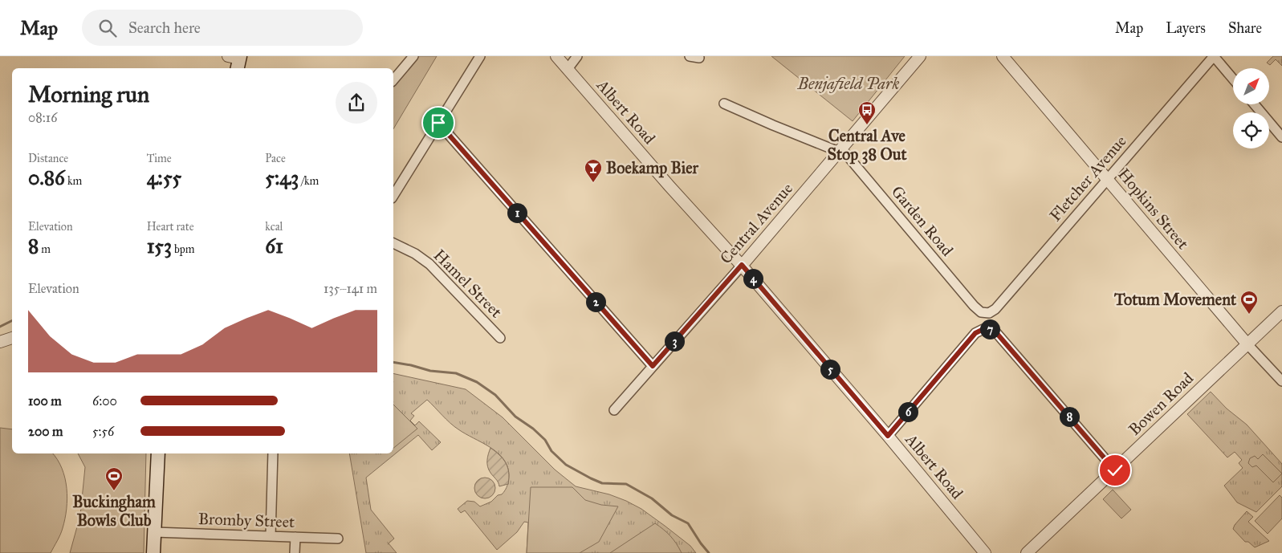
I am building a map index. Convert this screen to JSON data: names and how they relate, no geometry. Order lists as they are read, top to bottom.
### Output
{
  "streets": {
    "street": [
      "Albert Road",
      "Fletcher Avenue",
      "Hopkins Street",
      "Garden Road",
      "Central Avenue",
      "Hamel Street",
      "Bowen Road",
      "Bromby Street"
    ]
  },
  "crossings": [
    ["Albert Road", "Central Avenue"],
    ["Fletcher Avenue", "Hopkins Street"],
    ["Fletcher Avenue", "Garden Road"],
    ["Hopkins Street", "Bowen Road"],
    ["Garden Road", "Central Avenue"]
  ],
  "parks": ["Benjafield Park"],
  "places": {
    "bus stop": ["Central Ave Stop 38 Out"],
    "bar": ["Boekamp Bier"],
    "sports": ["Totum Movement", "Buckingham Bowls Club"]
  },
  "north": "top right",
  "page": {
    "header": "Map",
    "search": "Search here",
    "nav": ["Map", "Layers", "Share"],
    "heading": ["Morning run", "08:16"],
    "stats": [
      ["Distance", "0.86 km"],
      ["Time", "4:55"],
      ["Pace", "5:43 /km"],
      ["Elevation", "8 m"],
      ["Heart rate", "153 bpm"],
      ["kcal", "61"]
    ],
    "pins": [
      "1",
      "4",
      "2",
      "7",
      "3",
      "5",
      "6",
      "8"
    ],
    "chart": ["Elevation", "135–141 m"],
    "list": [
      {
        "name": "100 m",
        "note": "6:00"
      },
      {
        "name": "200 m",
        "note": "5:56"
      }
    ]
  }
}
